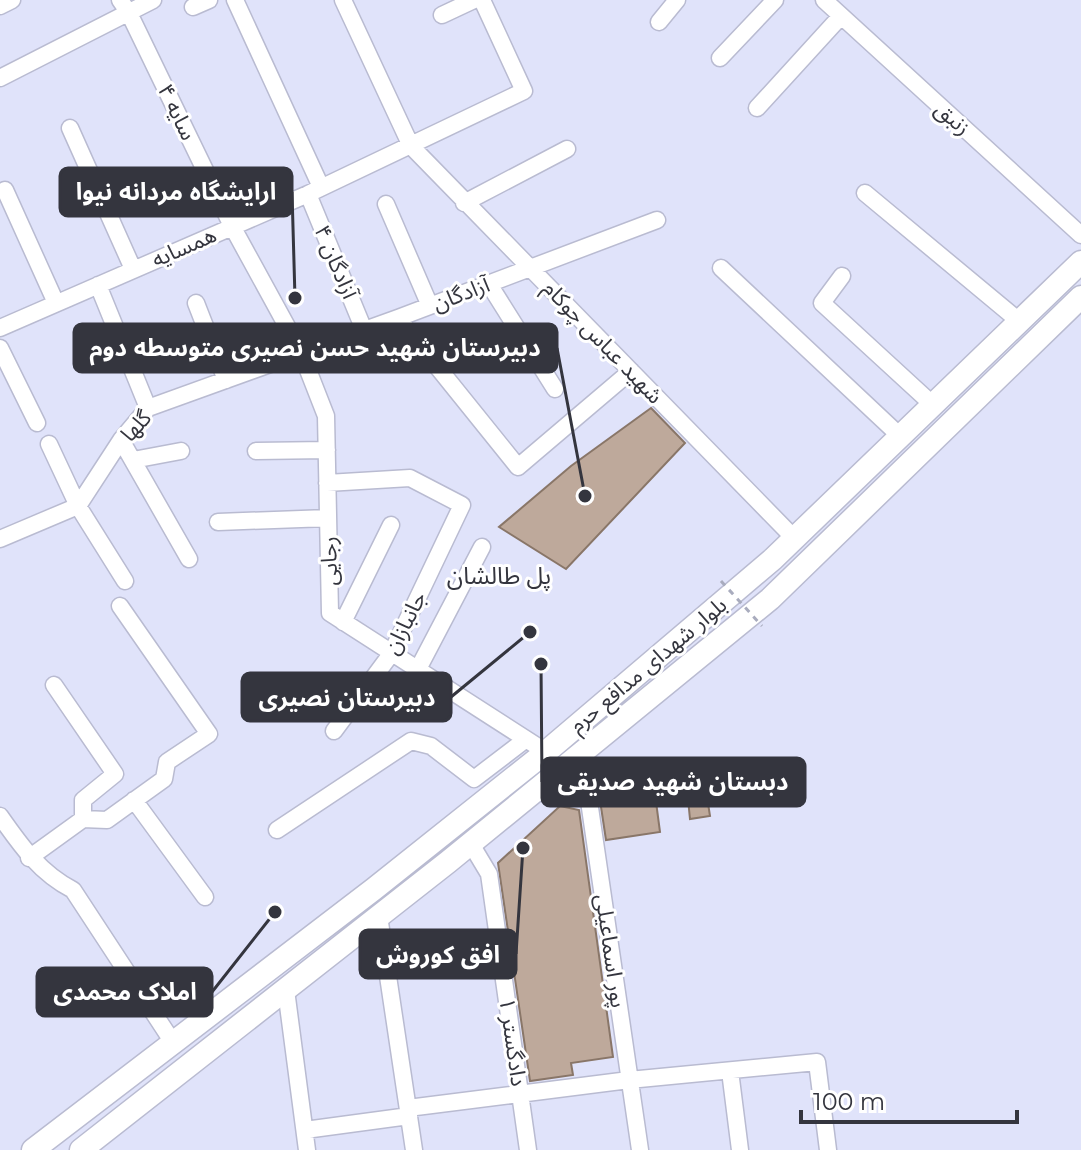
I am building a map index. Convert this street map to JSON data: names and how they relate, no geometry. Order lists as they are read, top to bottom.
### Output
{
  "streets": {
    "main road": ["بلوار شهدای مدافع حرم"],
    "street": [
      "سایه ۴",
      "زنبق",
      "همسایه",
      "آزادگان ۴",
      "آزادگان",
      "شهید عباس چوکام",
      "گلها",
      "رجایی",
      "جانبازان",
      "پور اسماعیلی",
      "دادگستر ۱"
    ]
  },
  "crossings": [
    ["سایه ۴", "همسایه"],
    ["سایه ۴", "آزادگان"],
    ["سایه ۴", "گلها"],
    ["سایه ۴", "رجایی"],
    ["همسایه", "آزادگان ۴"],
    ["همسایه", "شهید عباس چوکام"],
    ["آزادگان ۴", "آزادگان"],
    ["آزادگان", "شهید عباس چوکام"],
    ["آزادگان", "گلها"],
    ["آزادگان", "رجایی"],
    ["شهید عباس چوکام", "بلوار شهدای مدافع حرم"],
    ["گلها", "رجایی"],
    ["رجایی", "جانبازان"],
    ["بلوار شهدای مدافع حرم", "پور اسماعیلی"],
    ["بلوار شهدای مدافع حرم", "دادگستر ۱"]
  ],
  "districts": ["پل طالشان"],
  "places": [
    "ارایشگاه مردانه نیوا",
    "دبیرستان شهید حسن نصیری متوسطه دوم",
    "دبیرستان نصیری",
    "دبستان شهید صدیقی",
    "افق کوروش",
    "املاک محمدی"
  ],
  "scale_bar": "100 m"
}
